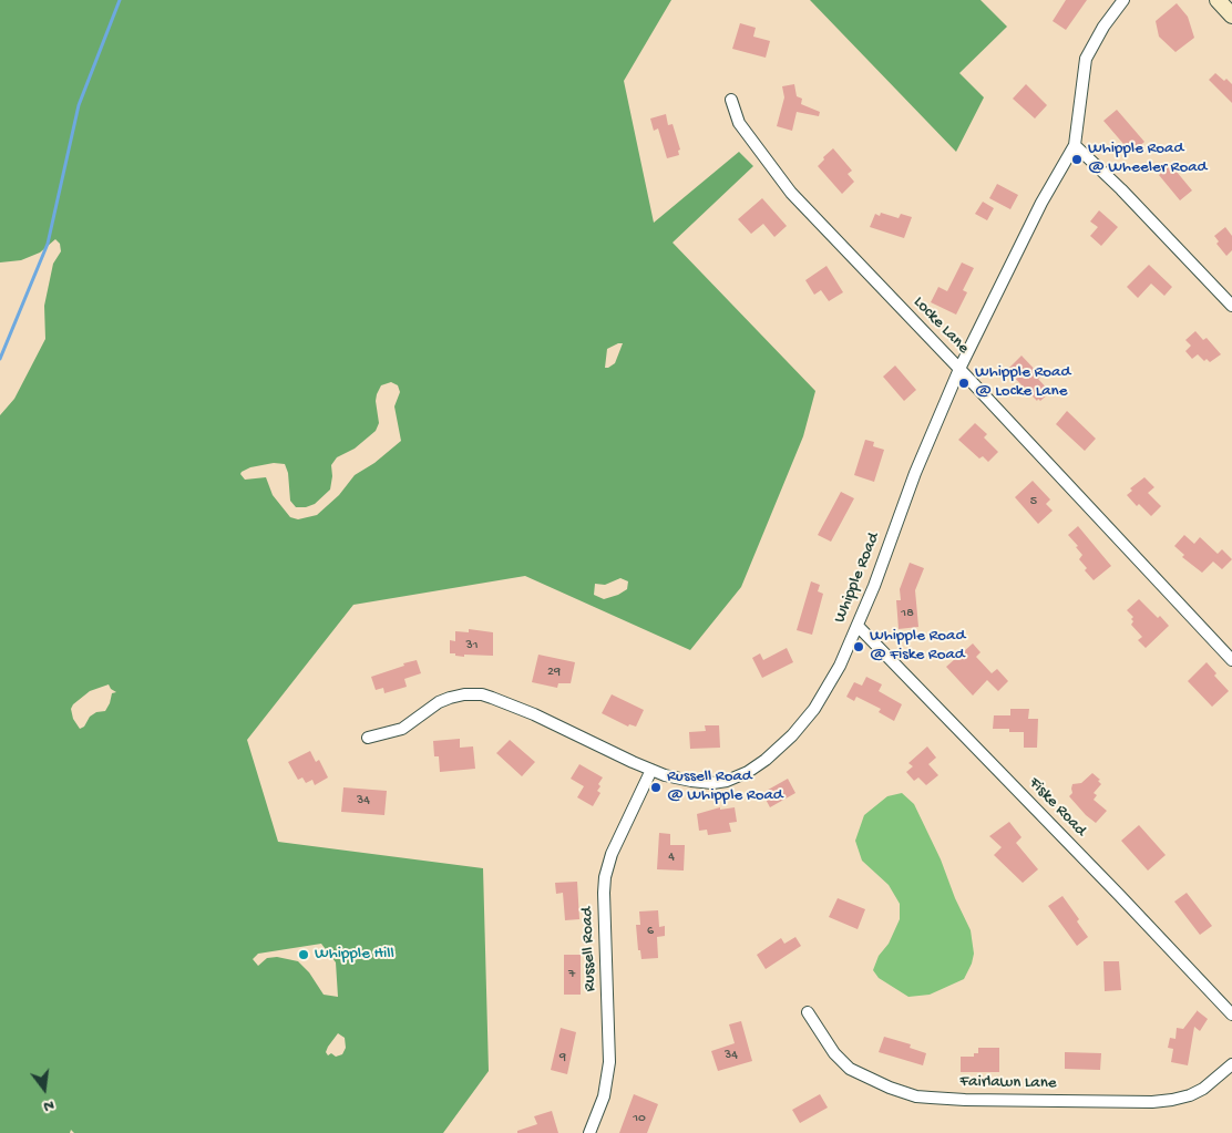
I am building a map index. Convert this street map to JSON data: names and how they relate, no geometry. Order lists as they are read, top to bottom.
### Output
{
  "streets": {
    "street": [
      "Locke Lane",
      "Whipple Road",
      "Fiske Road",
      "Russell Road",
      "Fairlawn Lane"
    ]
  },
  "crossings": [
    ["Locke Lane", "Whipple Road"],
    ["Whipple Road", "Fiske Road"],
    ["Whipple Road", "Russell Road"]
  ],
  "places": [
    "Whipple Road @ Wheeler Road",
    "Whipple Road @ Locke Lane",
    "Whipple Road @ Fiske Road",
    "Russell Road @ Whipple Road",
    "Whipple Hill"
  ],
  "house_numbers": [
    "5",
    "18",
    "31",
    "29",
    "34",
    "4",
    "6",
    "7",
    "34",
    "9",
    "10"
  ],
  "north": "bottom"
}
